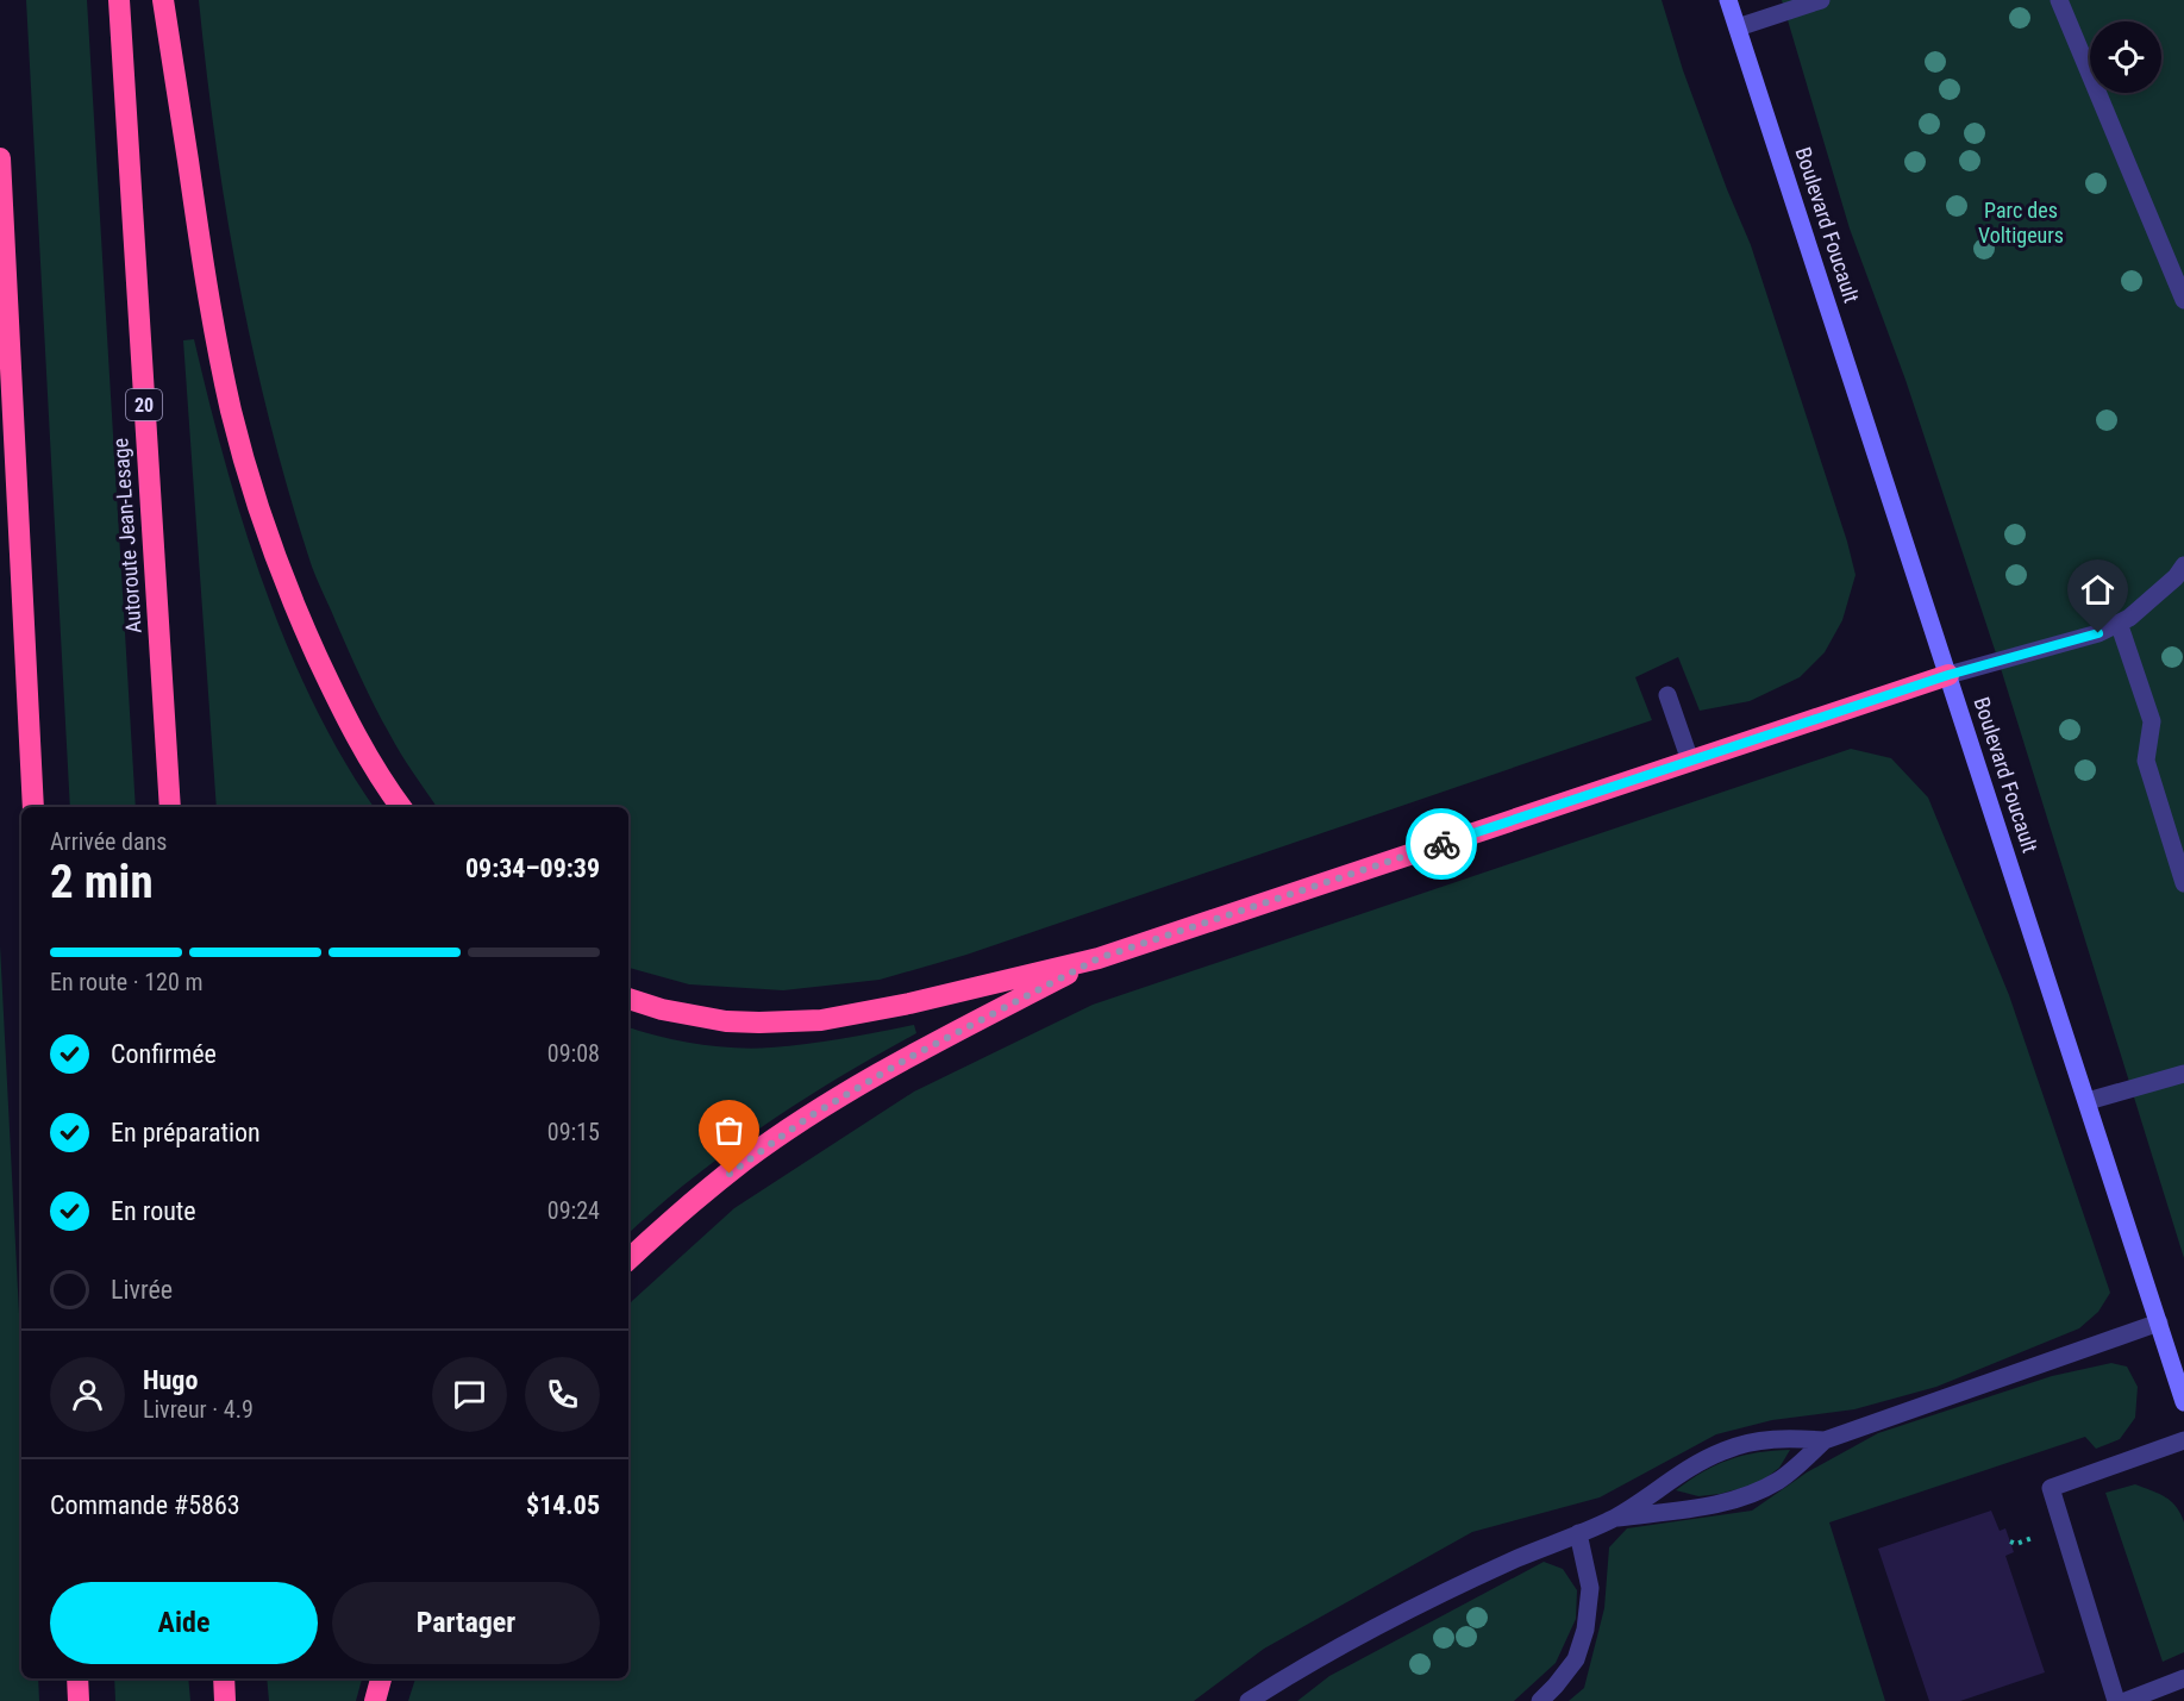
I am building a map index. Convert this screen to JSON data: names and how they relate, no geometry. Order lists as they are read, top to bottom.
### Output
{
  "streets": {
    "highway": ["20", "Autoroute Jean-Lesage"],
    "street": ["Boulevard Foucault"]
  },
  "parks": ["Parc des Voltigeurs"],
  "page": {
    "heading": ["2 min", "Arrivée dans", "09:34–09:39"],
    "panel": [
      "Hugo",
      "Livreur · 4.9",
      "Commande #5863",
      "$14.05"
    ],
    "bar": "En route · 120 m",
    "list": [
      ["Confirmée", "09:08"],
      ["En préparation", "09:15"],
      ["En route", "09:24"],
      "Livrée"
    ],
    "buttons": ["Aide", "Partager"]
  }
}
